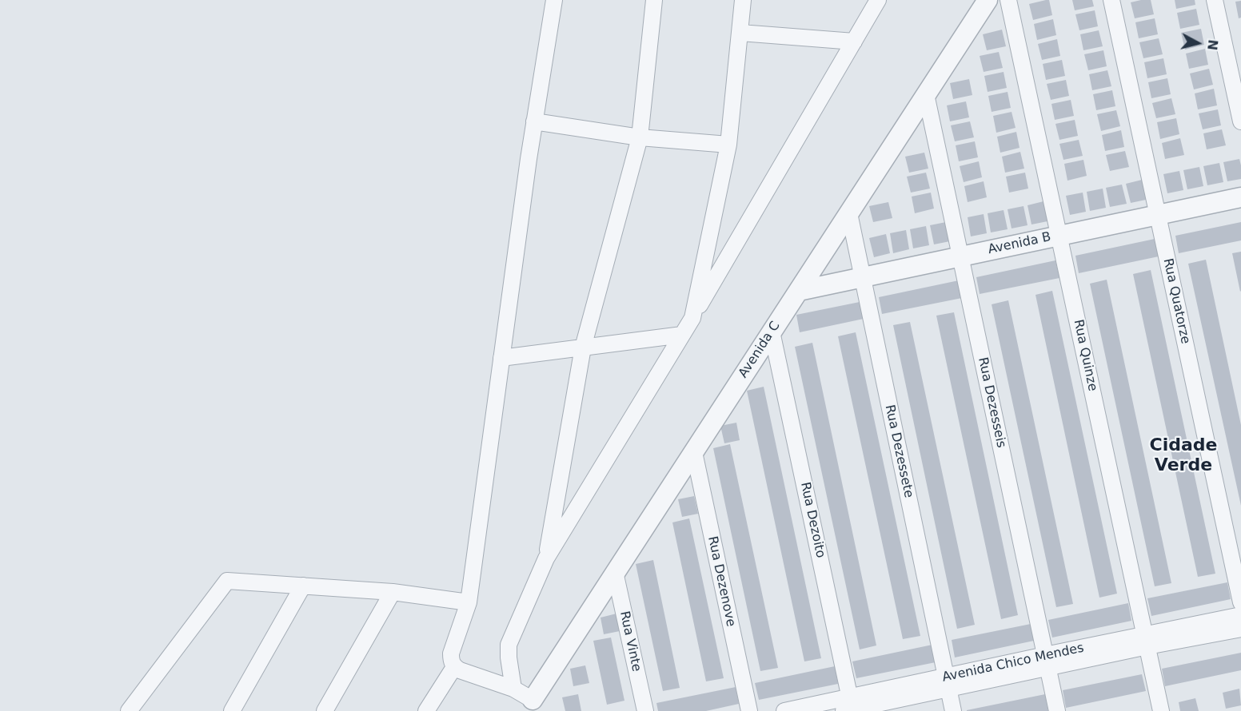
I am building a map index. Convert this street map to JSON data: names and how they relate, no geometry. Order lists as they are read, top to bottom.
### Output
{
  "streets": {
    "street": [
      "Avenida B",
      "Rua Quatorze",
      "Avenida C",
      "Rua Quinze",
      "Rua Dezesseis",
      "Rua Dezessete",
      "Rua Dezoito",
      "Rua Dezenove",
      "Rua Vinte",
      "Avenida Chico Mendes"
    ]
  },
  "crossings": [
    ["Avenida B", "Rua Quatorze"],
    ["Avenida B", "Avenida C"],
    ["Avenida B", "Rua Quinze"],
    ["Avenida B", "Rua Dezesseis"],
    ["Avenida B", "Rua Dezessete"],
    ["Avenida C", "Rua Dezesseis"],
    ["Avenida C", "Rua Dezessete"],
    ["Avenida C", "Rua Dezoito"],
    ["Avenida C", "Rua Dezenove"],
    ["Avenida C", "Rua Vinte"],
    ["Rua Quinze", "Avenida Chico Mendes"],
    ["Rua Dezesseis", "Avenida Chico Mendes"],
    ["Rua Dezessete", "Avenida Chico Mendes"],
    ["Rua Dezoito", "Avenida Chico Mendes"]
  ],
  "districts": ["Cidade Verde"],
  "north": "right"
}
